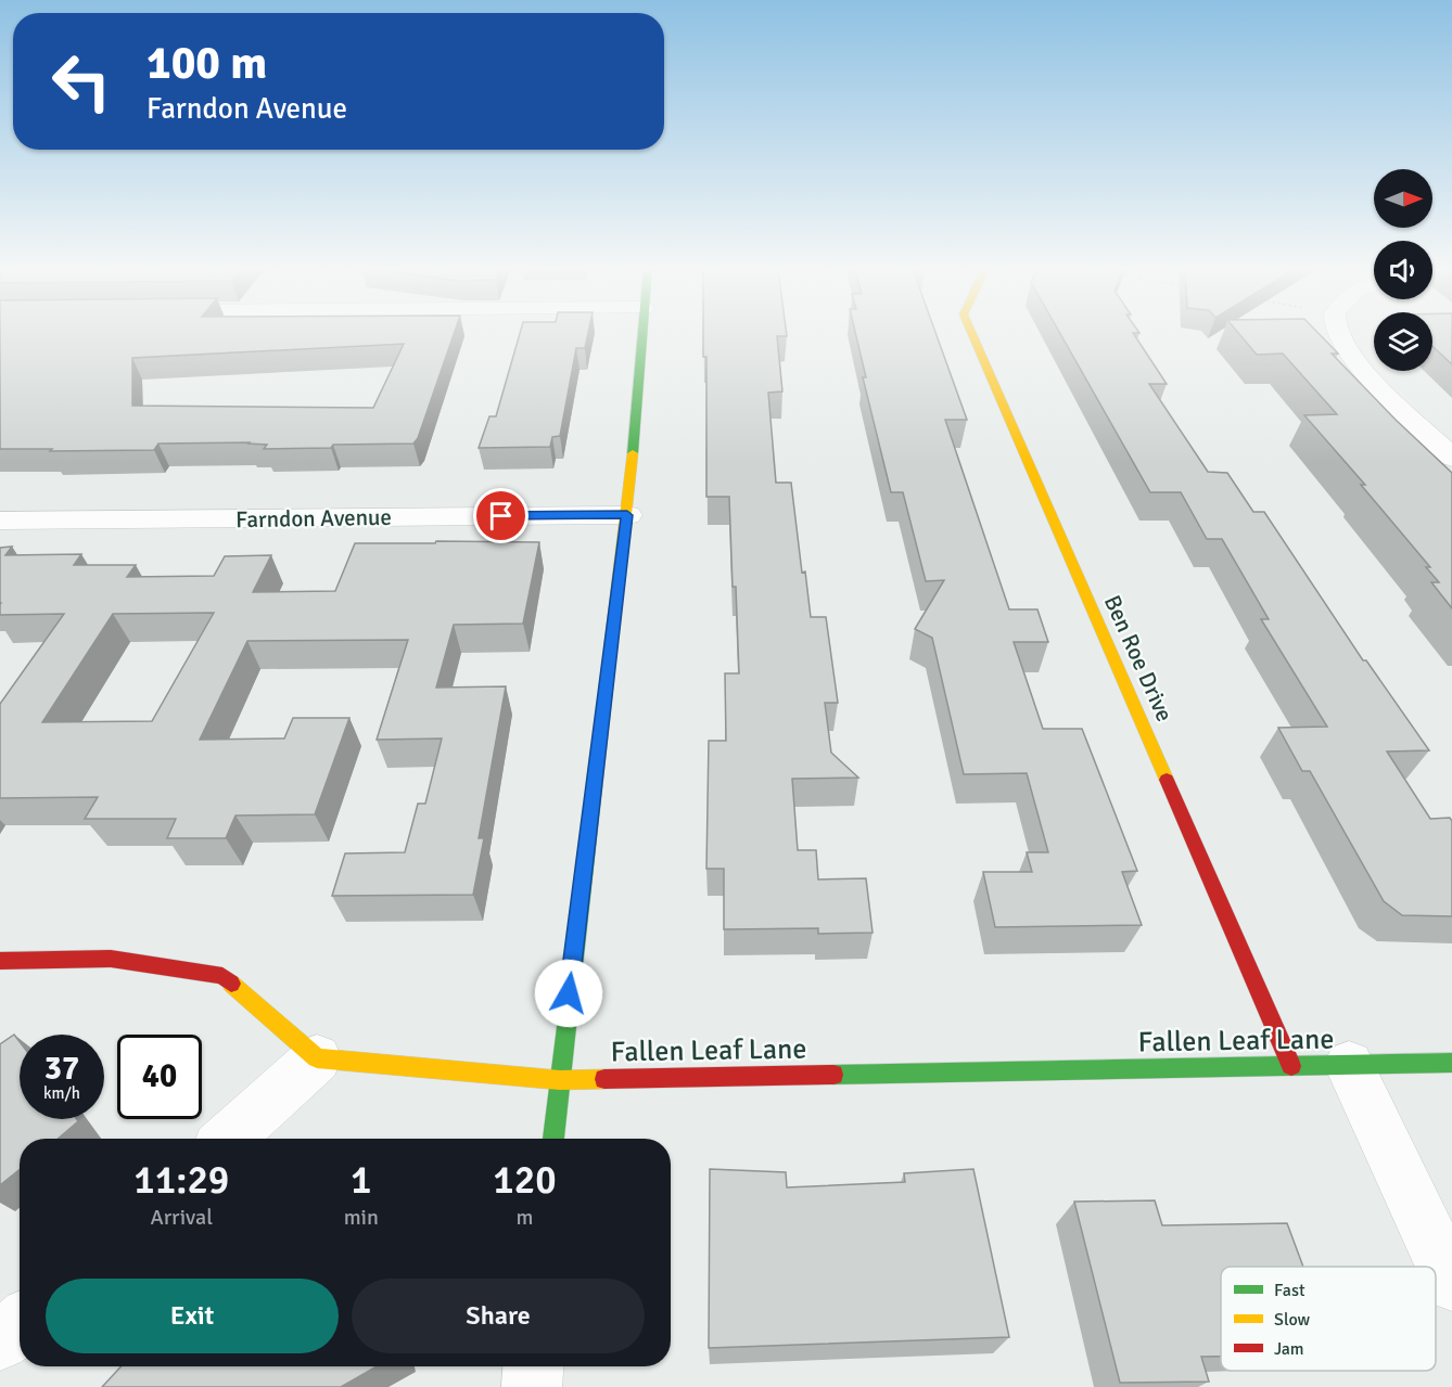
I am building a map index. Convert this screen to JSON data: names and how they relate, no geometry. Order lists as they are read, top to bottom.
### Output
{
  "streets": {
    "street": ["Farndon Avenue", "Ben Roe Drive", "Fallen Leaf Lane"]
  },
  "crossings": [
    ["Ben Roe Drive", "Fallen Leaf Lane"]
  ],
  "legend": ["Fast", "Slow", "Jam"],
  "north": "right",
  "page": {
    "turn": ["100 m", "Farndon Avenue"],
    "speed": "37 km/h",
    "limit": "40",
    "eta": [
      "11:29",
      "Arrival",
      "1",
      "min",
      "120",
      "m"
    ],
    "buttons": ["Exit", "Share"]
  }
}
